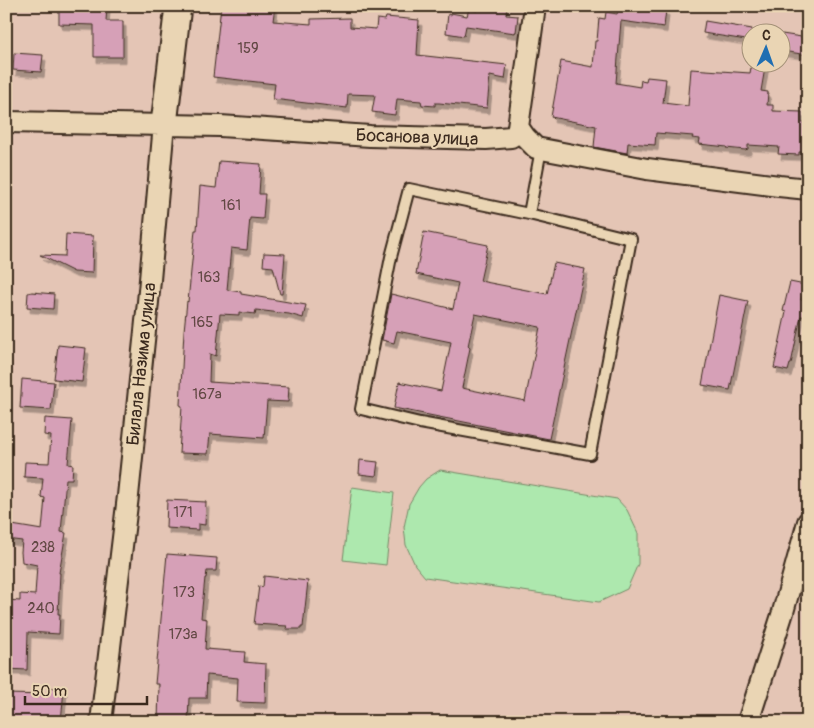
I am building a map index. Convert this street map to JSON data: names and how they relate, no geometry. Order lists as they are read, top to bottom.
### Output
{
  "streets": {
    "street": ["Босанова улица", "Билала Назима улица"]
  },
  "crossings": [
    ["Босанова улица", "Билала Назима улица"]
  ],
  "house_numbers": [
    "159",
    "161",
    "163",
    "165",
    "167а",
    "171",
    "238",
    "173",
    "240",
    "173а"
  ],
  "scale_bar": "50 m",
  "north": "top"
}
